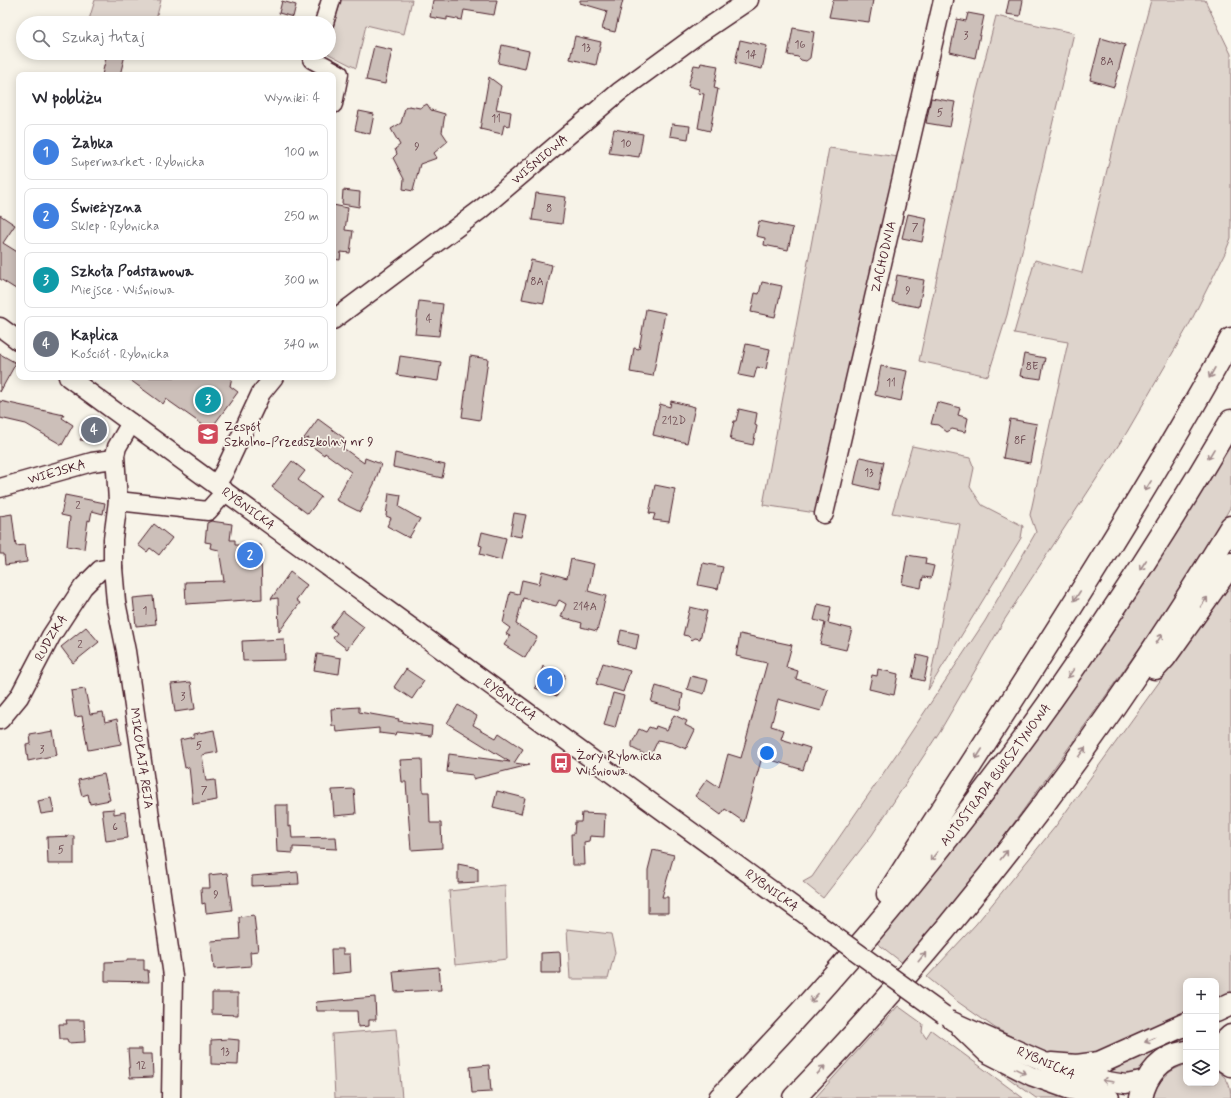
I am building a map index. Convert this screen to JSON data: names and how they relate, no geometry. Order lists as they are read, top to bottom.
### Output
{
  "streets": {
    "main road": ["AUTOSTRADA BURSZTYNOWA"],
    "street": [
      "WIŚNIOWA",
      "ZACHODNIA",
      "WIEJSKA",
      "RYBNICKA",
      "RUDZKA",
      "MIKOŁAJA REJA"
    ]
  },
  "crossings": [
    ["WIEJSKA", "MIKOŁAJA REJA"],
    ["RYBNICKA", "MIKOŁAJA REJA"],
    ["RUDZKA", "MIKOŁAJA REJA"]
  ],
  "places": {
    "school or university": ["Zespół Szkolno-Przedszkolny nr 9"],
    "bus stop": ["Żory Rybnicka Wiśniowa"]
  },
  "house_numbers": [
    "3",
    "16",
    "13",
    "14",
    "8A",
    "5",
    "11",
    "10",
    "9",
    "8",
    "7",
    "8A",
    "9",
    "4",
    "8E",
    "11",
    "212D",
    "8F",
    "13",
    "2",
    "214A",
    "1",
    "2",
    "3",
    "5",
    "3",
    "7",
    "6",
    "5",
    "9",
    "13",
    "12"
  ],
  "page": {
    "search": "Szukaj tutaj",
    "heading": ["W pobliżu", "Wyniki: 4"],
    "list": [
      {
        "mark": "1",
        "name": "Żabka",
        "note": "Supermarket · Rybnicka",
        "value": "100 m"
      },
      {
        "mark": "2",
        "name": "Świeżyzna",
        "note": "Sklep · Rybnicka",
        "value": "250 m"
      },
      {
        "mark": "3",
        "name": "Szkoła Podstawowa",
        "note": "Miejsce · Wiśniowa",
        "value": "300 m"
      },
      {
        "mark": "4",
        "name": "Kaplica",
        "note": "Kościół · Rybnicka",
        "value": "340 m"
      }
    ],
    "pins": [
      "3",
      "4",
      "2",
      "1"
    ],
    "map_buttons": ["+", "−"]
  }
}
